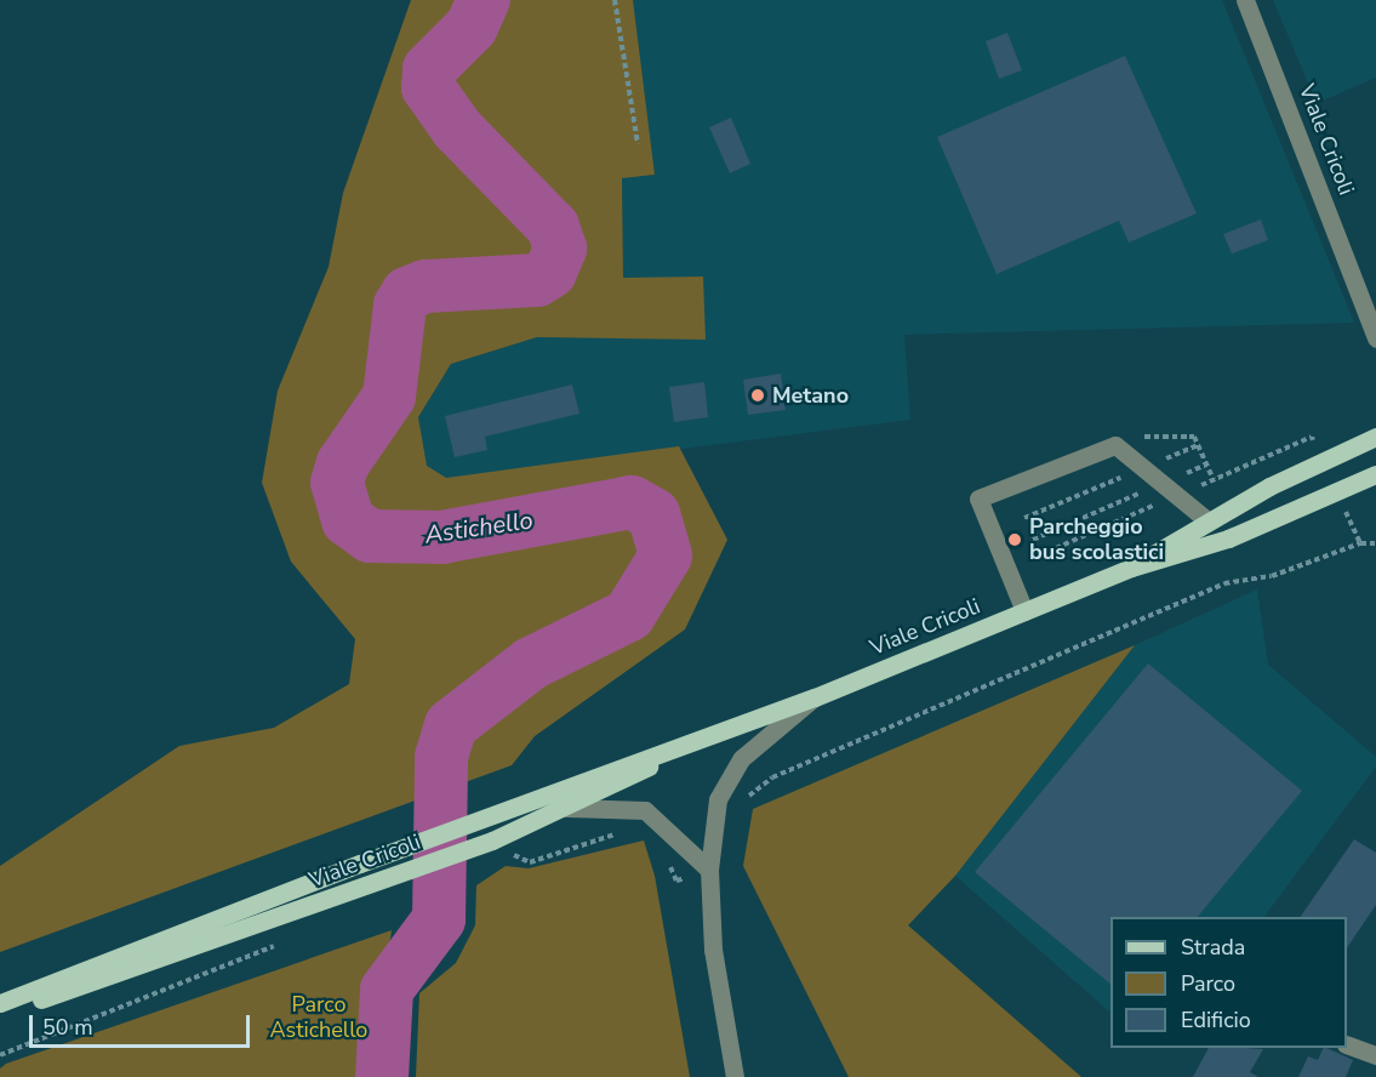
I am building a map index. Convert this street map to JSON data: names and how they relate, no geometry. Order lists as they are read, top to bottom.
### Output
{
  "streets": {
    "main road": ["Viale Cricoli"]
  },
  "water": ["Astichello"],
  "parks": ["Parco Astichello"],
  "places": ["Metano", "Parcheggio bus scolastici"],
  "legend": ["Strada", "Parco", "Edificio"],
  "scale_bar": "50 m"
}
